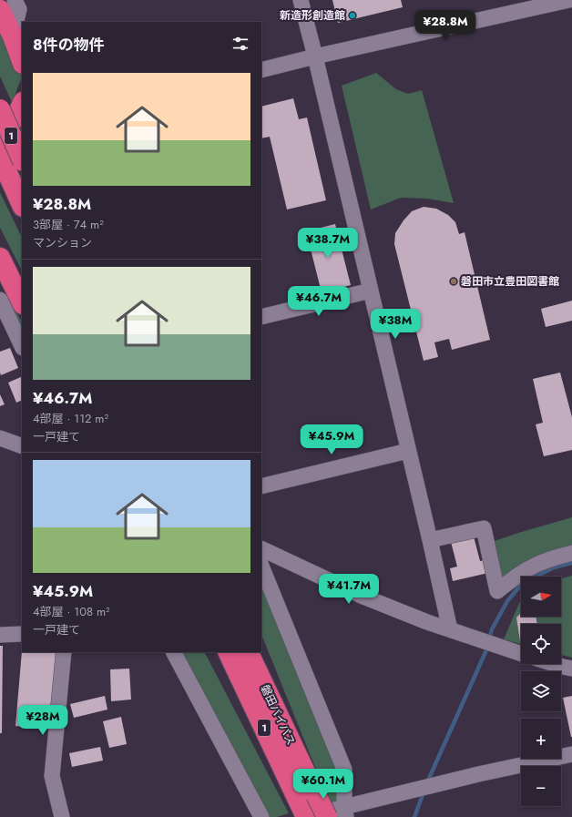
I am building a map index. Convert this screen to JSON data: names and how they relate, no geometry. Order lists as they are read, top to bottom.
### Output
{
  "streets": {
    "highway": ["1", "磐田バイパス"]
  },
  "places": ["新造形創造館", "磐田市立豊田図書館"],
  "north": "right",
  "page": {
    "price": [
      "¥28.8M",
      "¥38.7M",
      "¥46.7M",
      "¥38M",
      "¥45.9M",
      "¥41.7M",
      "¥28M",
      "¥60.1M"
    ],
    "heading": "8件の物件",
    "list": [
      {
        "name": "¥28.8M",
        "note": "3部屋 · 74 m² · マンション"
      },
      {
        "name": "¥46.7M",
        "note": "4部屋 · 112 m² · 一戸建て"
      },
      {
        "name": "¥45.9M",
        "note": "4部屋 · 108 m² · 一戸建て"
      }
    ],
    "map_buttons": ["+", "−"]
  }
}
